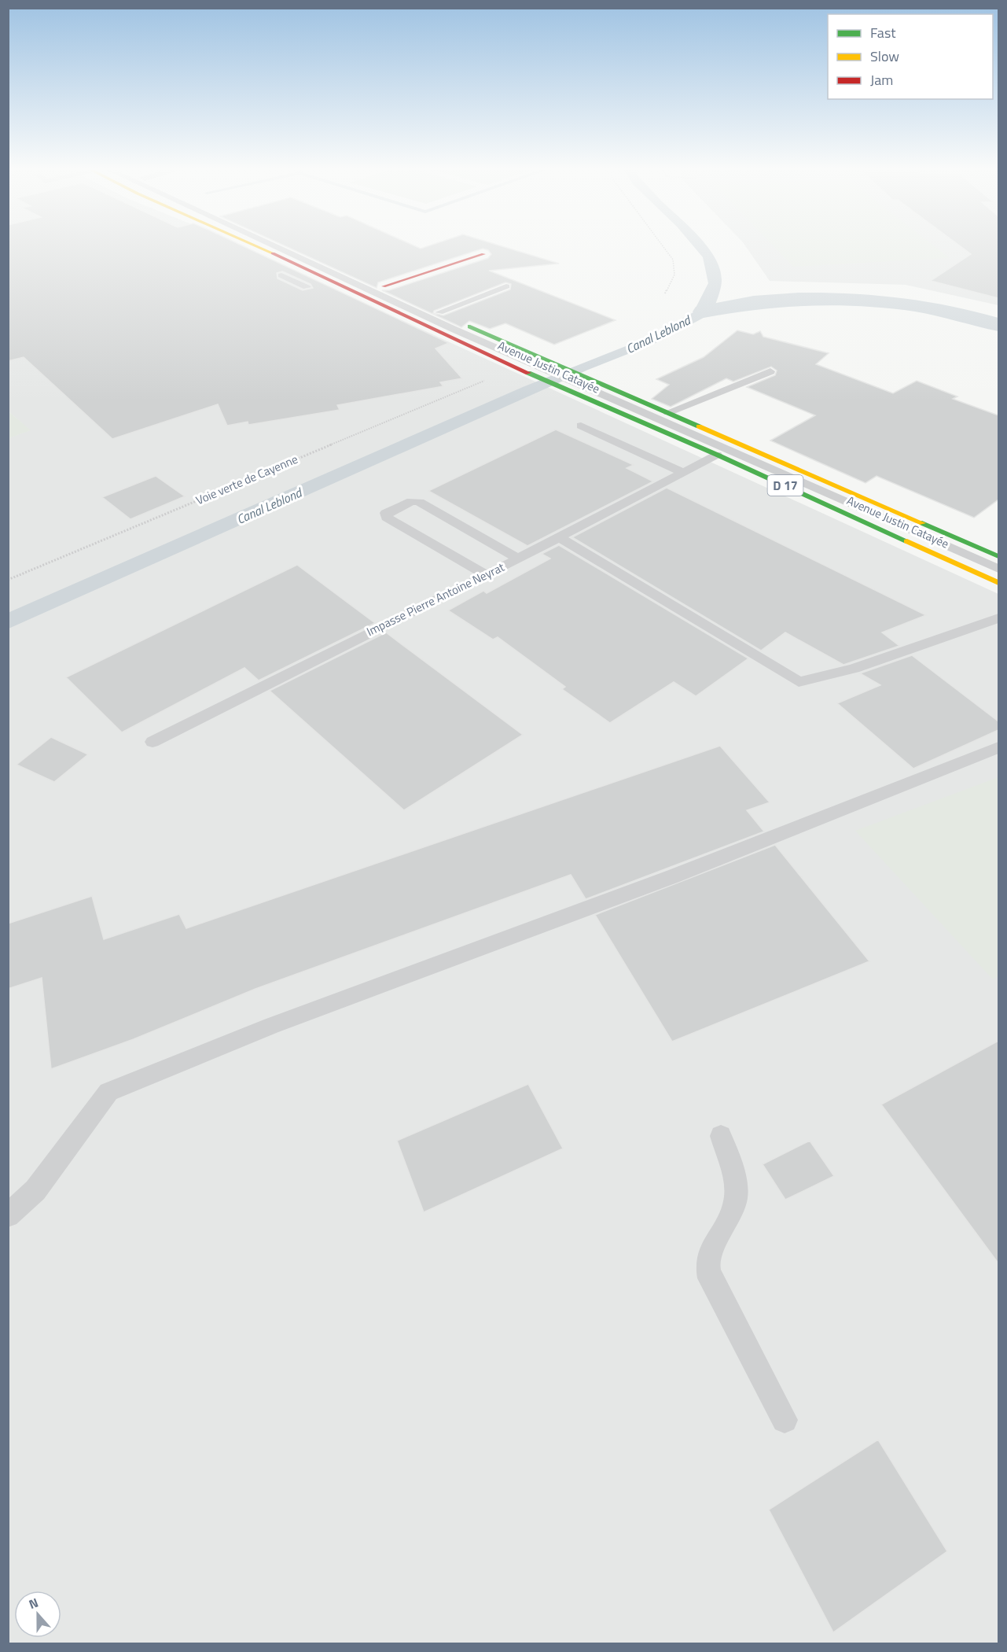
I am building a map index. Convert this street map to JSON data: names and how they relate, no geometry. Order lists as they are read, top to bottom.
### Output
{
  "streets": {
    "main road": ["Avenue Justin Catayée", "D 17"],
    "lane": ["Impasse Pierre Antoine Neyrat"],
    "path": ["Voie verte de Cayenne"]
  },
  "crossings": [
    ["Avenue Justin Catayée", "Impasse Pierre Antoine Neyrat"]
  ],
  "water": ["Canal Leblond"],
  "legend": ["Fast", "Slow", "Jam"],
  "north": "top"
}
